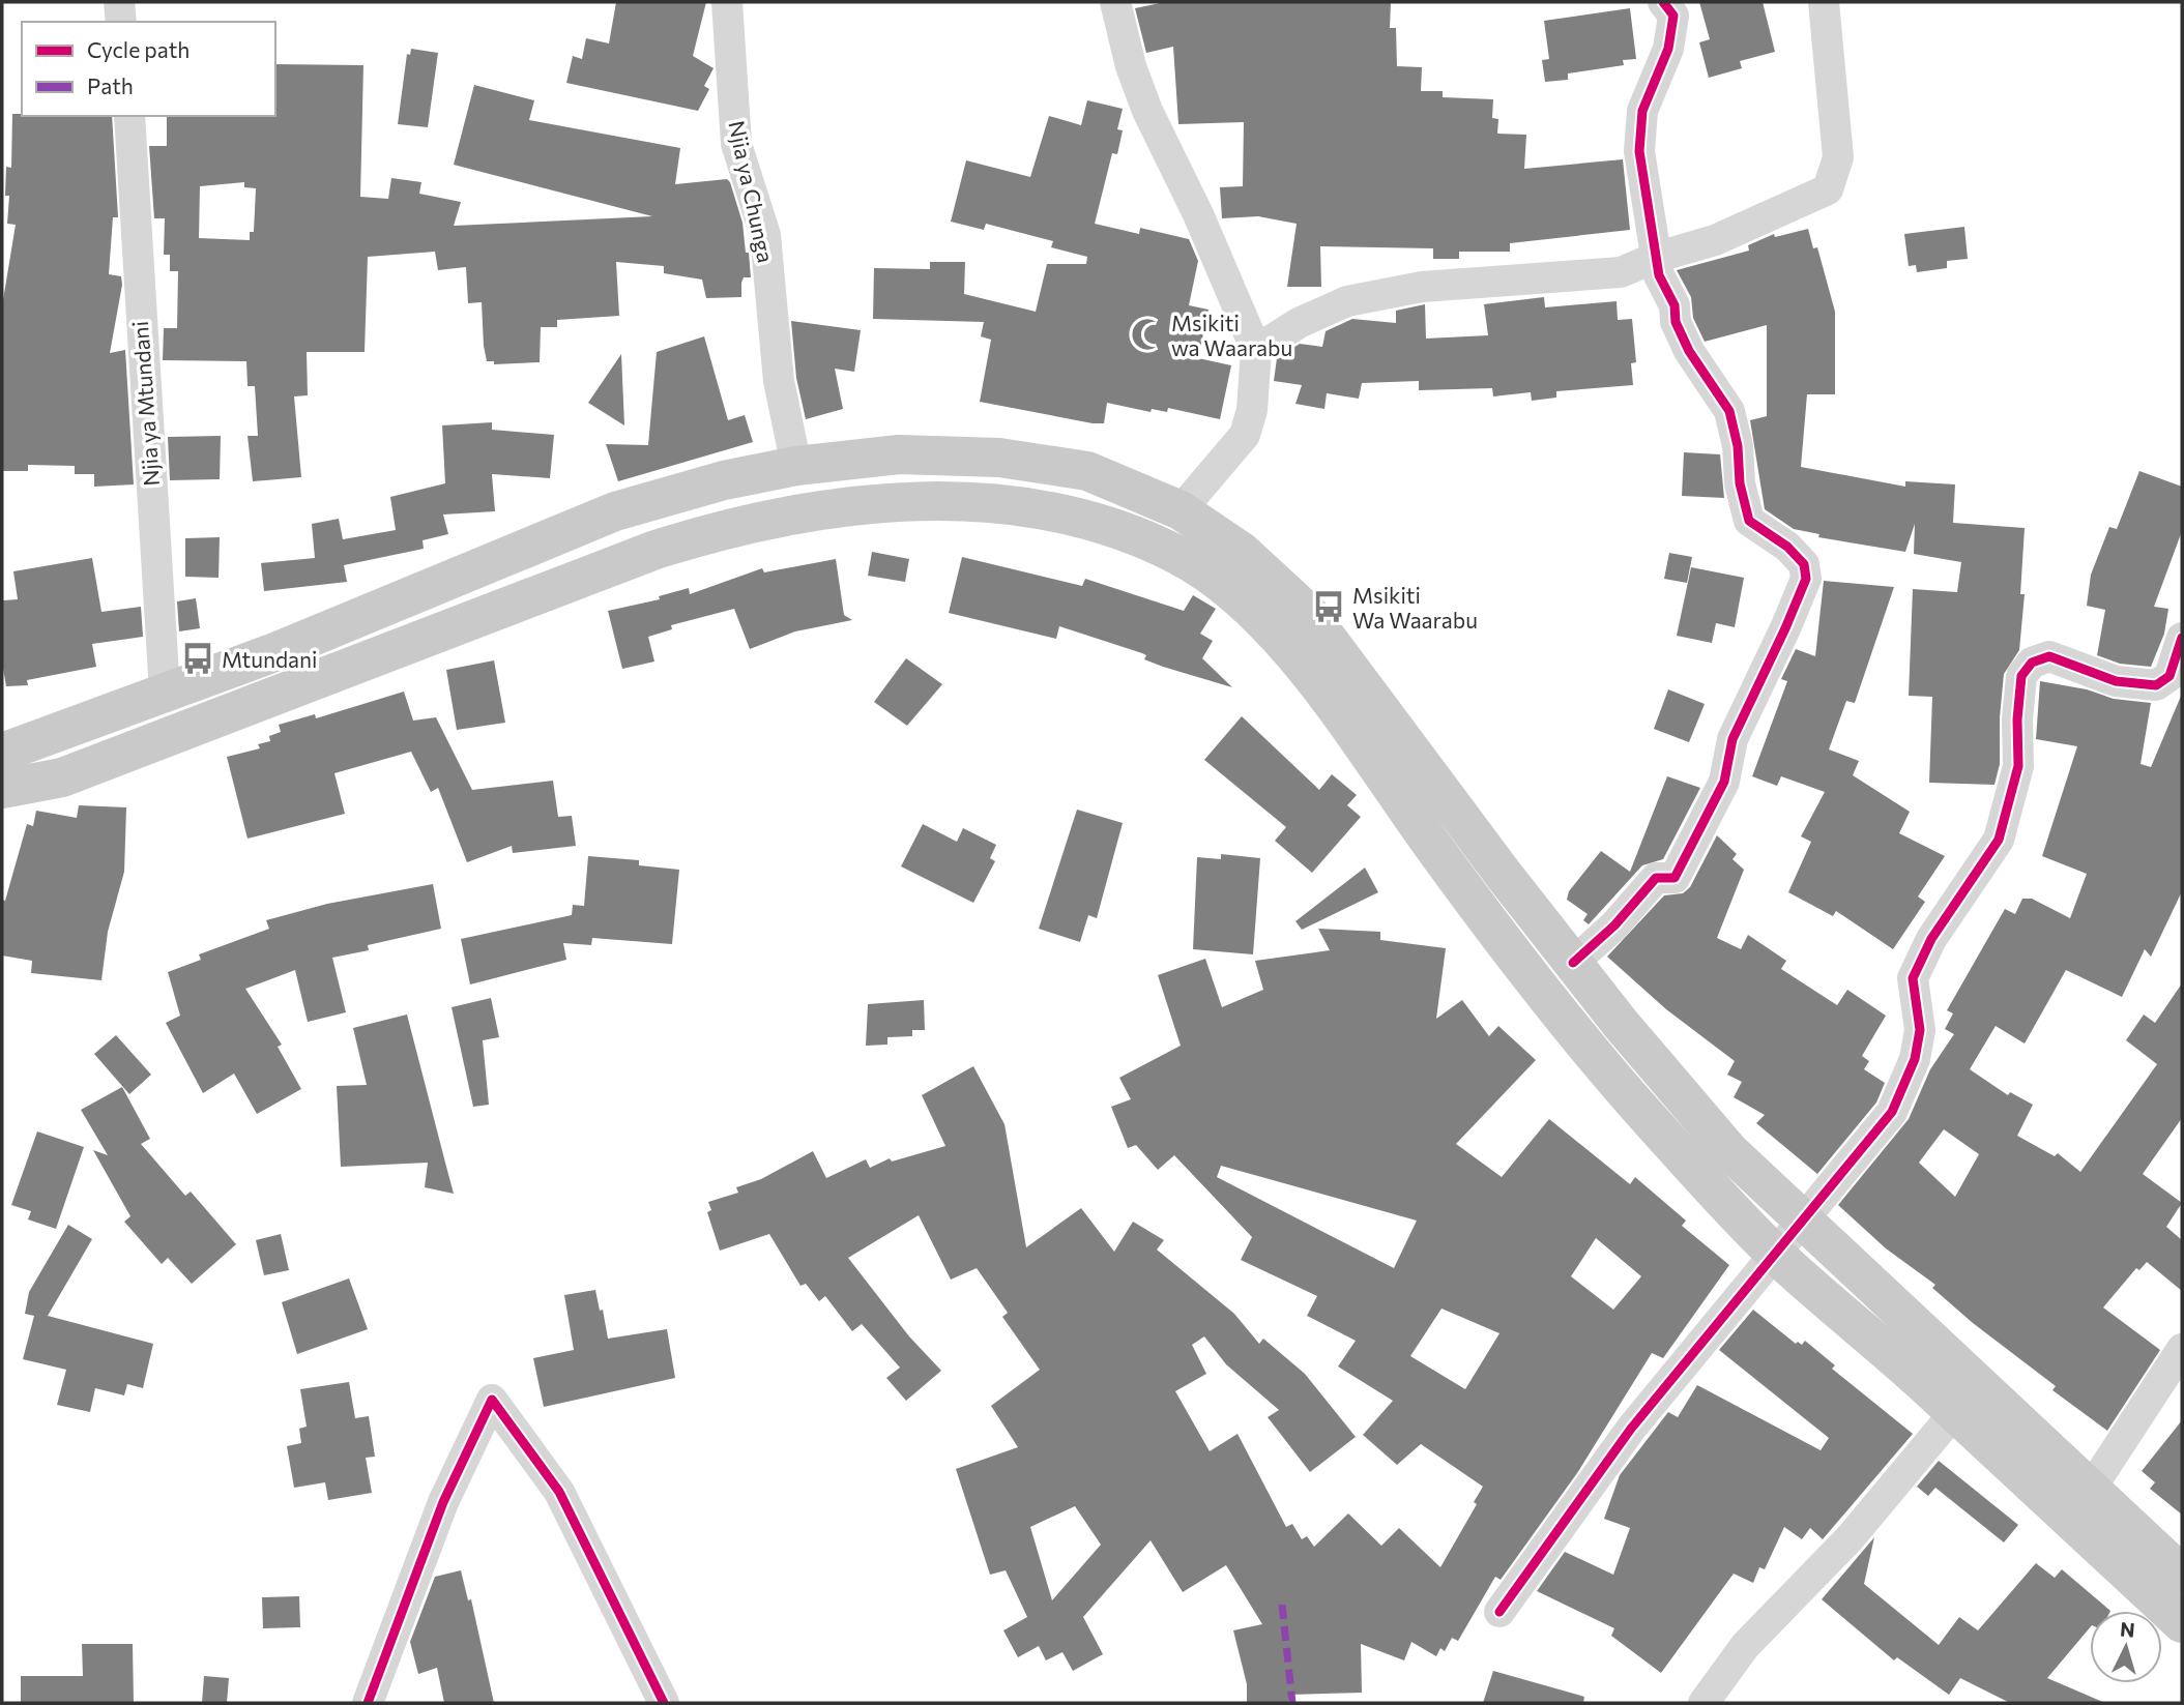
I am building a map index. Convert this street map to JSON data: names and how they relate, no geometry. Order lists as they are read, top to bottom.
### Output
{
  "streets": {
    "street": ["Njia ya Chunga", "Njia ya Mtundani"]
  },
  "places": {
    "mosque": ["Msikiti wa Waarabu"],
    "bus stop": ["Msikiti Wa Waarabu", "Mtundani"]
  },
  "legend": ["Cycle path", "Path"],
  "north": "top"
}
